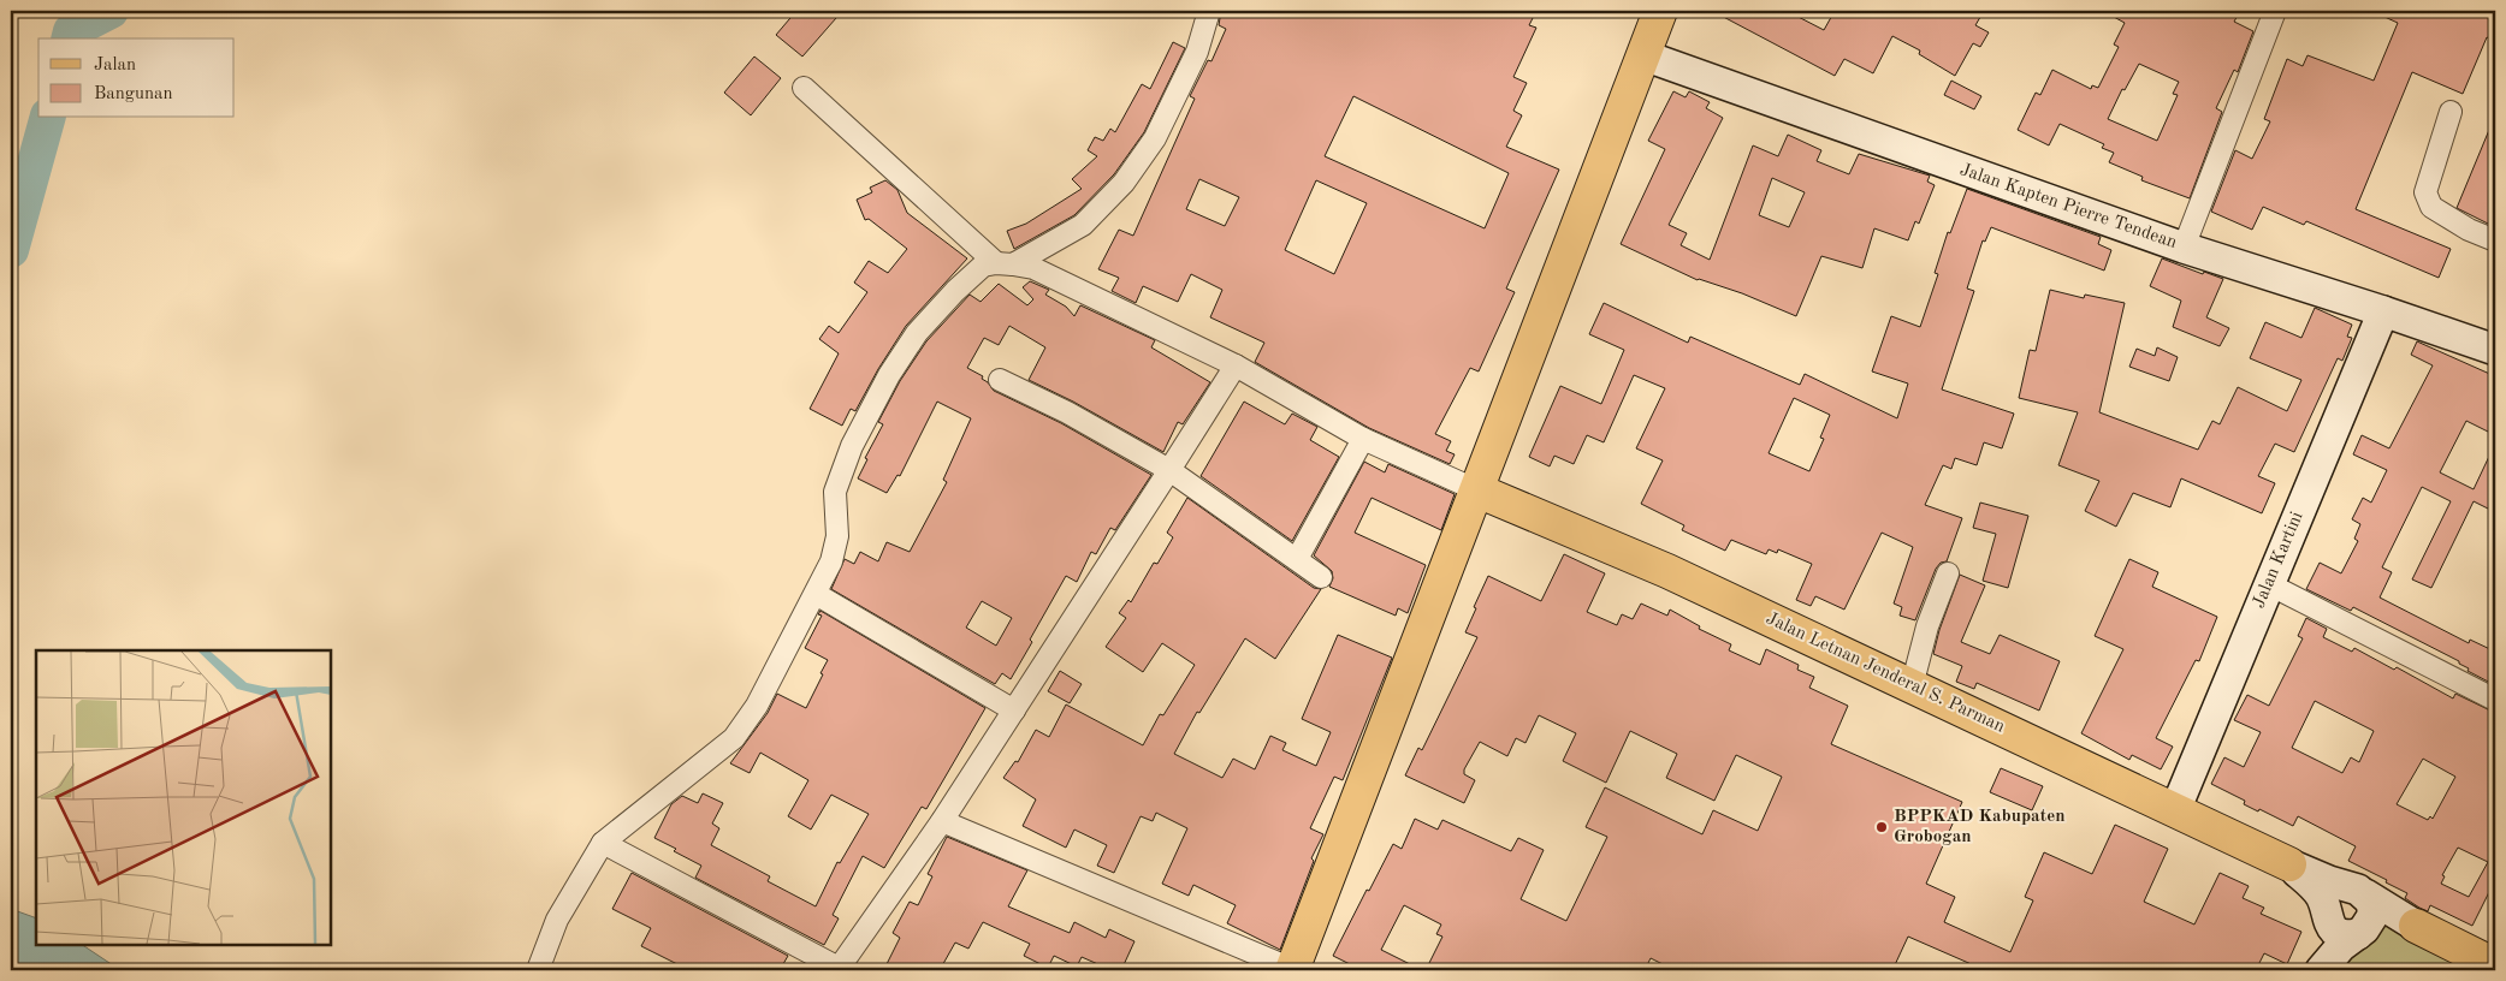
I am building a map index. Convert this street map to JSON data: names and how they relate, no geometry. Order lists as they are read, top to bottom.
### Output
{
  "streets": {
    "main road": ["Jalan Kapten Pierre Tendean", "Jalan Kartini", "Jalan Letnan Jenderal S. Parman"]
  },
  "crossings": [
    ["Jalan Kapten Pierre Tendean", "Jalan Kartini"],
    ["Jalan Kartini", "Jalan Letnan Jenderal S. Parman"]
  ],
  "places": ["BPPKAD Kabupaten Grobogan"],
  "legend": ["Jalan", "Bangunan"]
}
